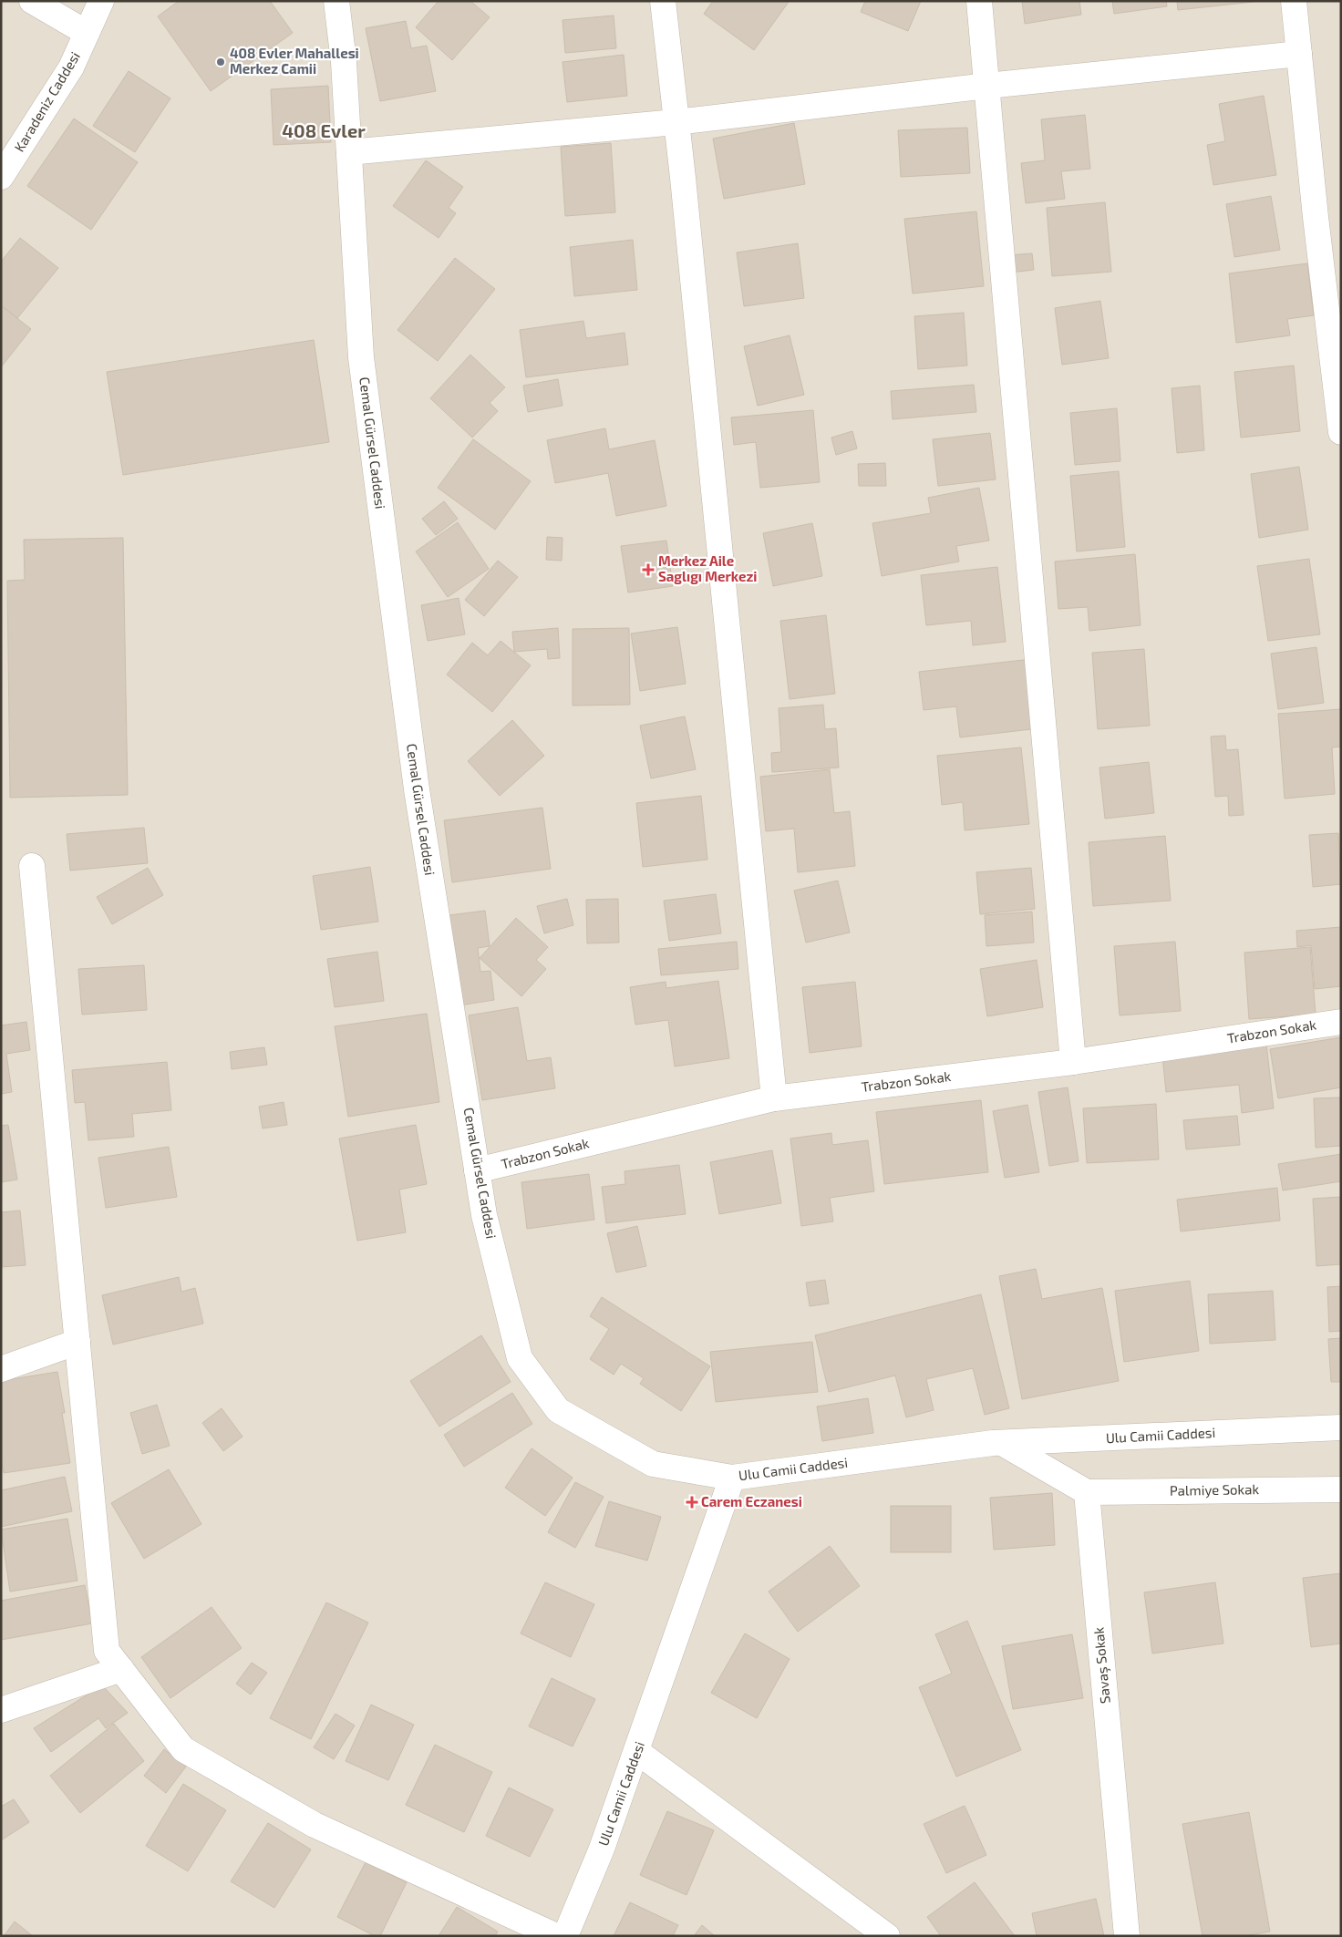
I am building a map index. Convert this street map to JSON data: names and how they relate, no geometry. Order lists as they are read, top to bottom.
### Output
{
  "streets": {
    "street": [
      "Karadeniz Caddesi",
      "Cemal Gürsel Caddesi",
      "Trabzon Sokak",
      "Ulu Camii Caddesi",
      "Palmiye Sokak",
      "Savaş Sokak"
    ]
  },
  "crossings": [
    ["Cemal Gürsel Caddesi", "Trabzon Sokak"],
    ["Cemal Gürsel Caddesi", "Ulu Camii Caddesi"],
    ["Palmiye Sokak", "Savaş Sokak"]
  ],
  "districts": ["408 Evler"],
  "places": {
    "other": ["408 Evler Mahallesi Merkez Camii"],
    "health": ["Merkez Aile Saglıgı Merkezi", "Carem Eczanesi"]
  }
}
